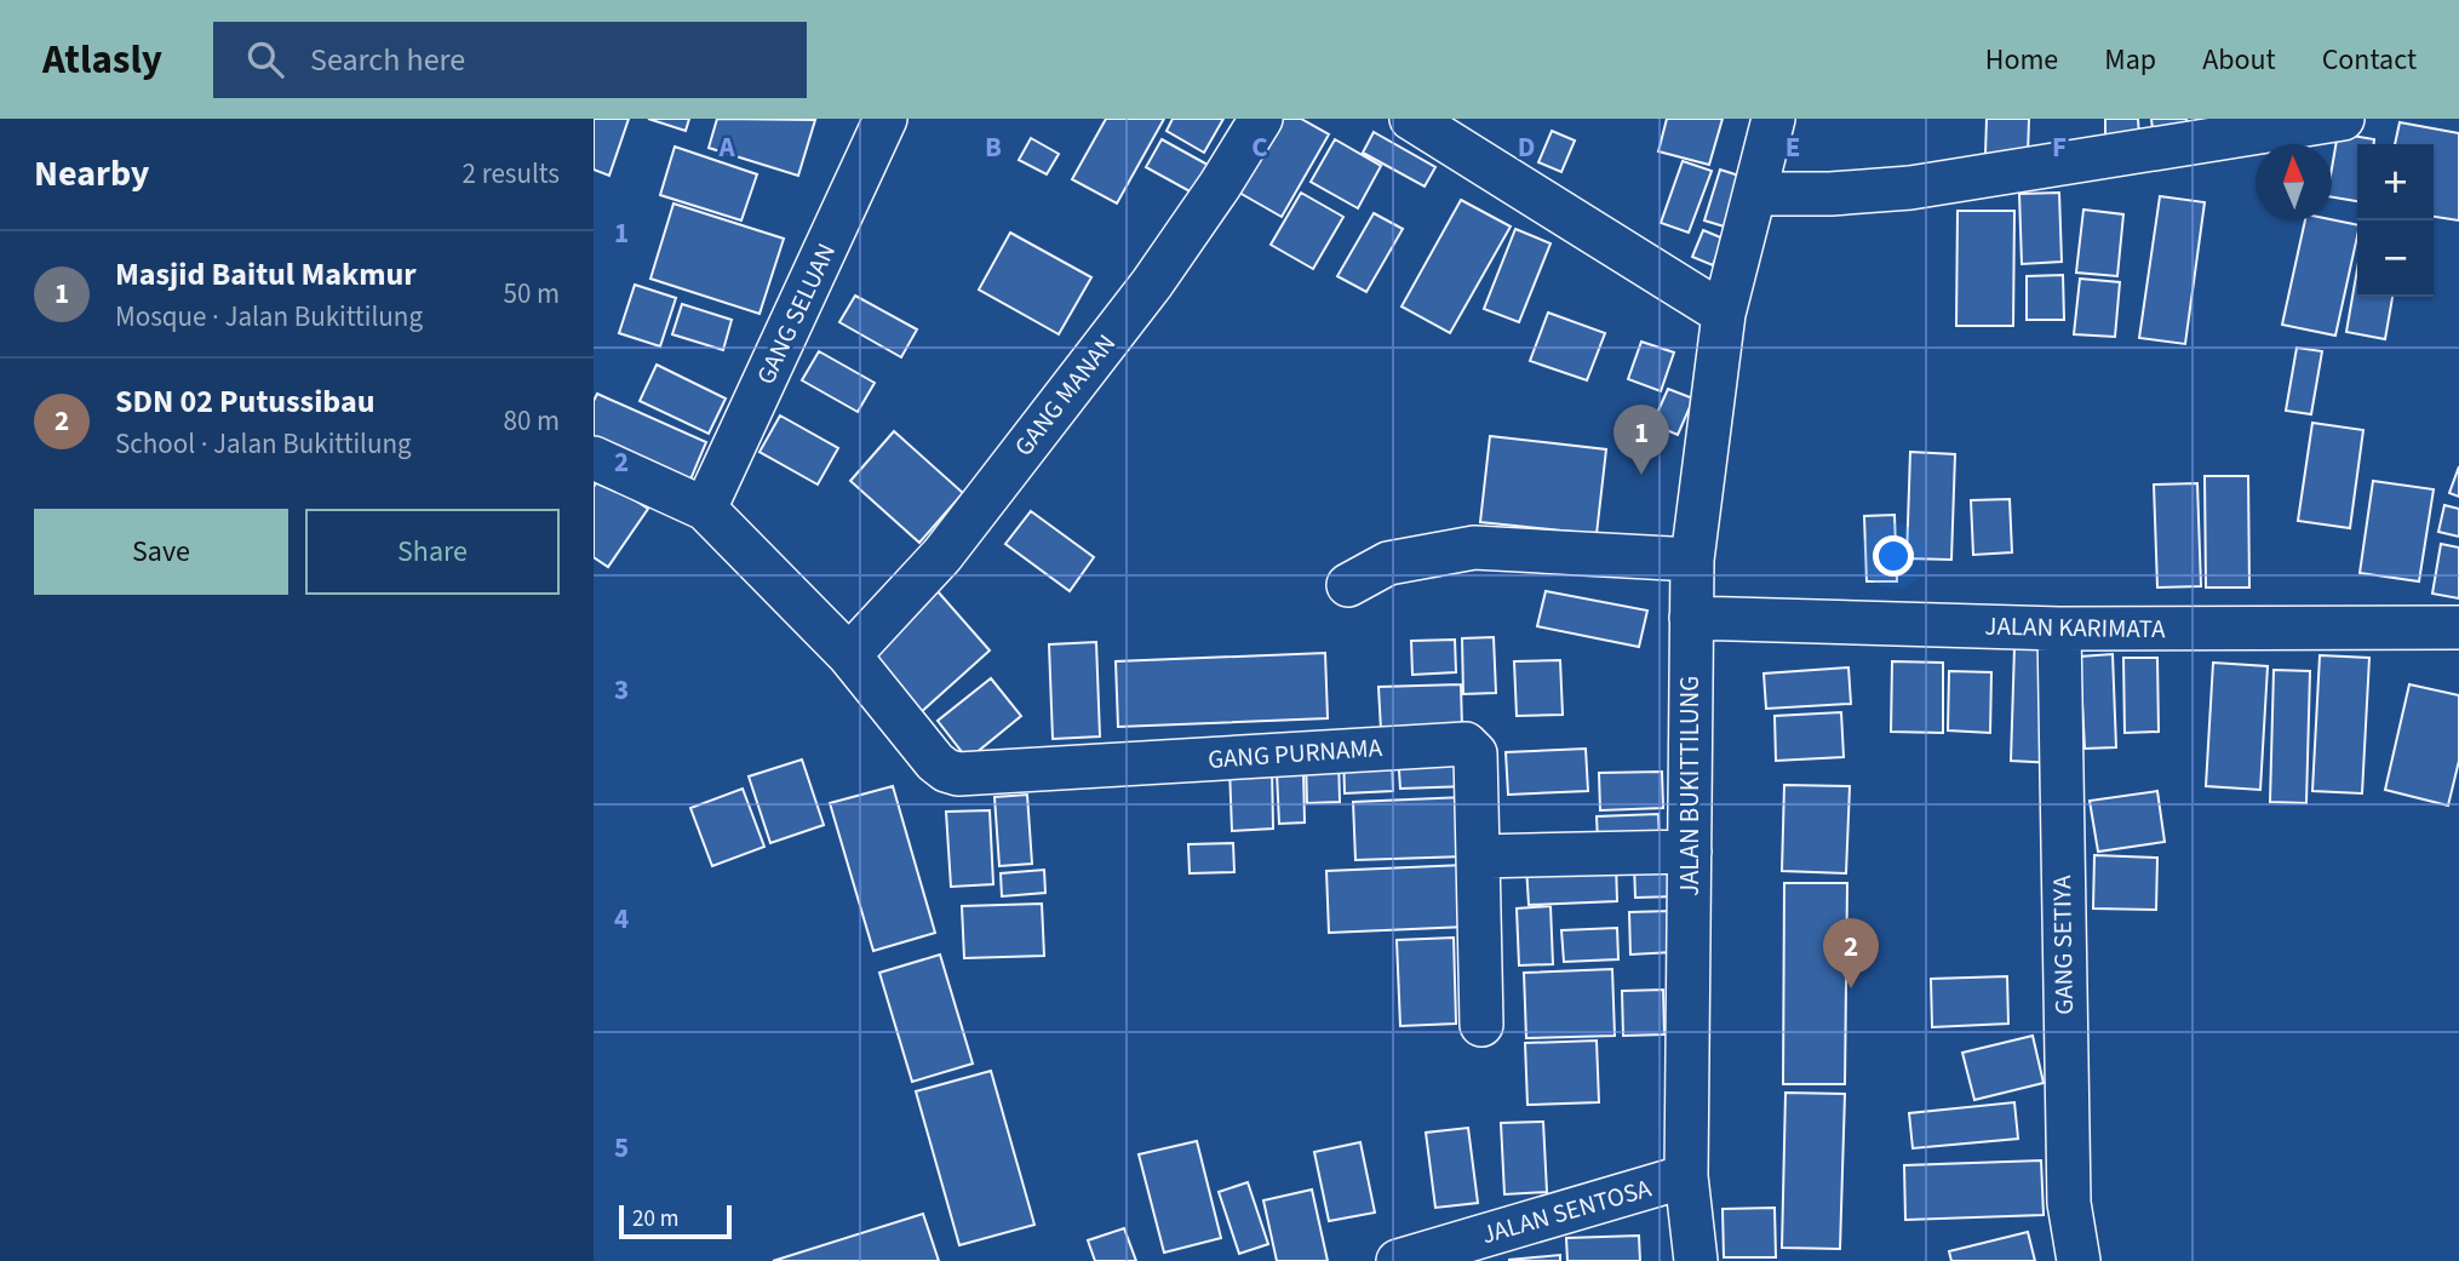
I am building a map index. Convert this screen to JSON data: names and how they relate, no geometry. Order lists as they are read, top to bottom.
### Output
{
  "streets": {
    "street": [
      "GANG SELUAN",
      "GANG MANAN",
      "JALAN KARIMATA",
      "GANG PURNAMA",
      "JALAN BUKITTILUNG",
      "GANG SETIYA",
      "JALAN SENTOSA"
    ]
  },
  "crossings": [
    ["GANG SELUAN", "GANG PURNAMA"],
    ["GANG MANAN", "GANG PURNAMA"],
    ["JALAN KARIMATA", "JALAN BUKITTILUNG"],
    ["JALAN KARIMATA", "GANG SETIYA"],
    ["JALAN BUKITTILUNG", "JALAN SENTOSA"]
  ],
  "scale_bar": "20 m",
  "north": "top",
  "page": {
    "header": "Atlasly",
    "search": "Search here",
    "nav": [
      "Home",
      "Map",
      "About",
      "Contact"
    ],
    "heading": ["Nearby", "2 results"],
    "map_buttons": ["+", "−"],
    "list": [
      {
        "mark": "1",
        "name": "Masjid Baitul Makmur",
        "note": "Mosque · Jalan Bukittilung",
        "value": "50 m"
      },
      {
        "mark": "2",
        "name": "SDN 02 Putussibau",
        "note": "School · Jalan Bukittilung",
        "value": "80 m"
      }
    ],
    "pins": ["1", "2"],
    "buttons": ["Save", "Share"],
    "scale": "20 m"
  },
  "grid": {
    "columns": [
      "A",
      "B",
      "C",
      "D",
      "E",
      "F"
    ],
    "rows": [
      "1",
      "2",
      "3",
      "4",
      "5"
    ]
  }
}
